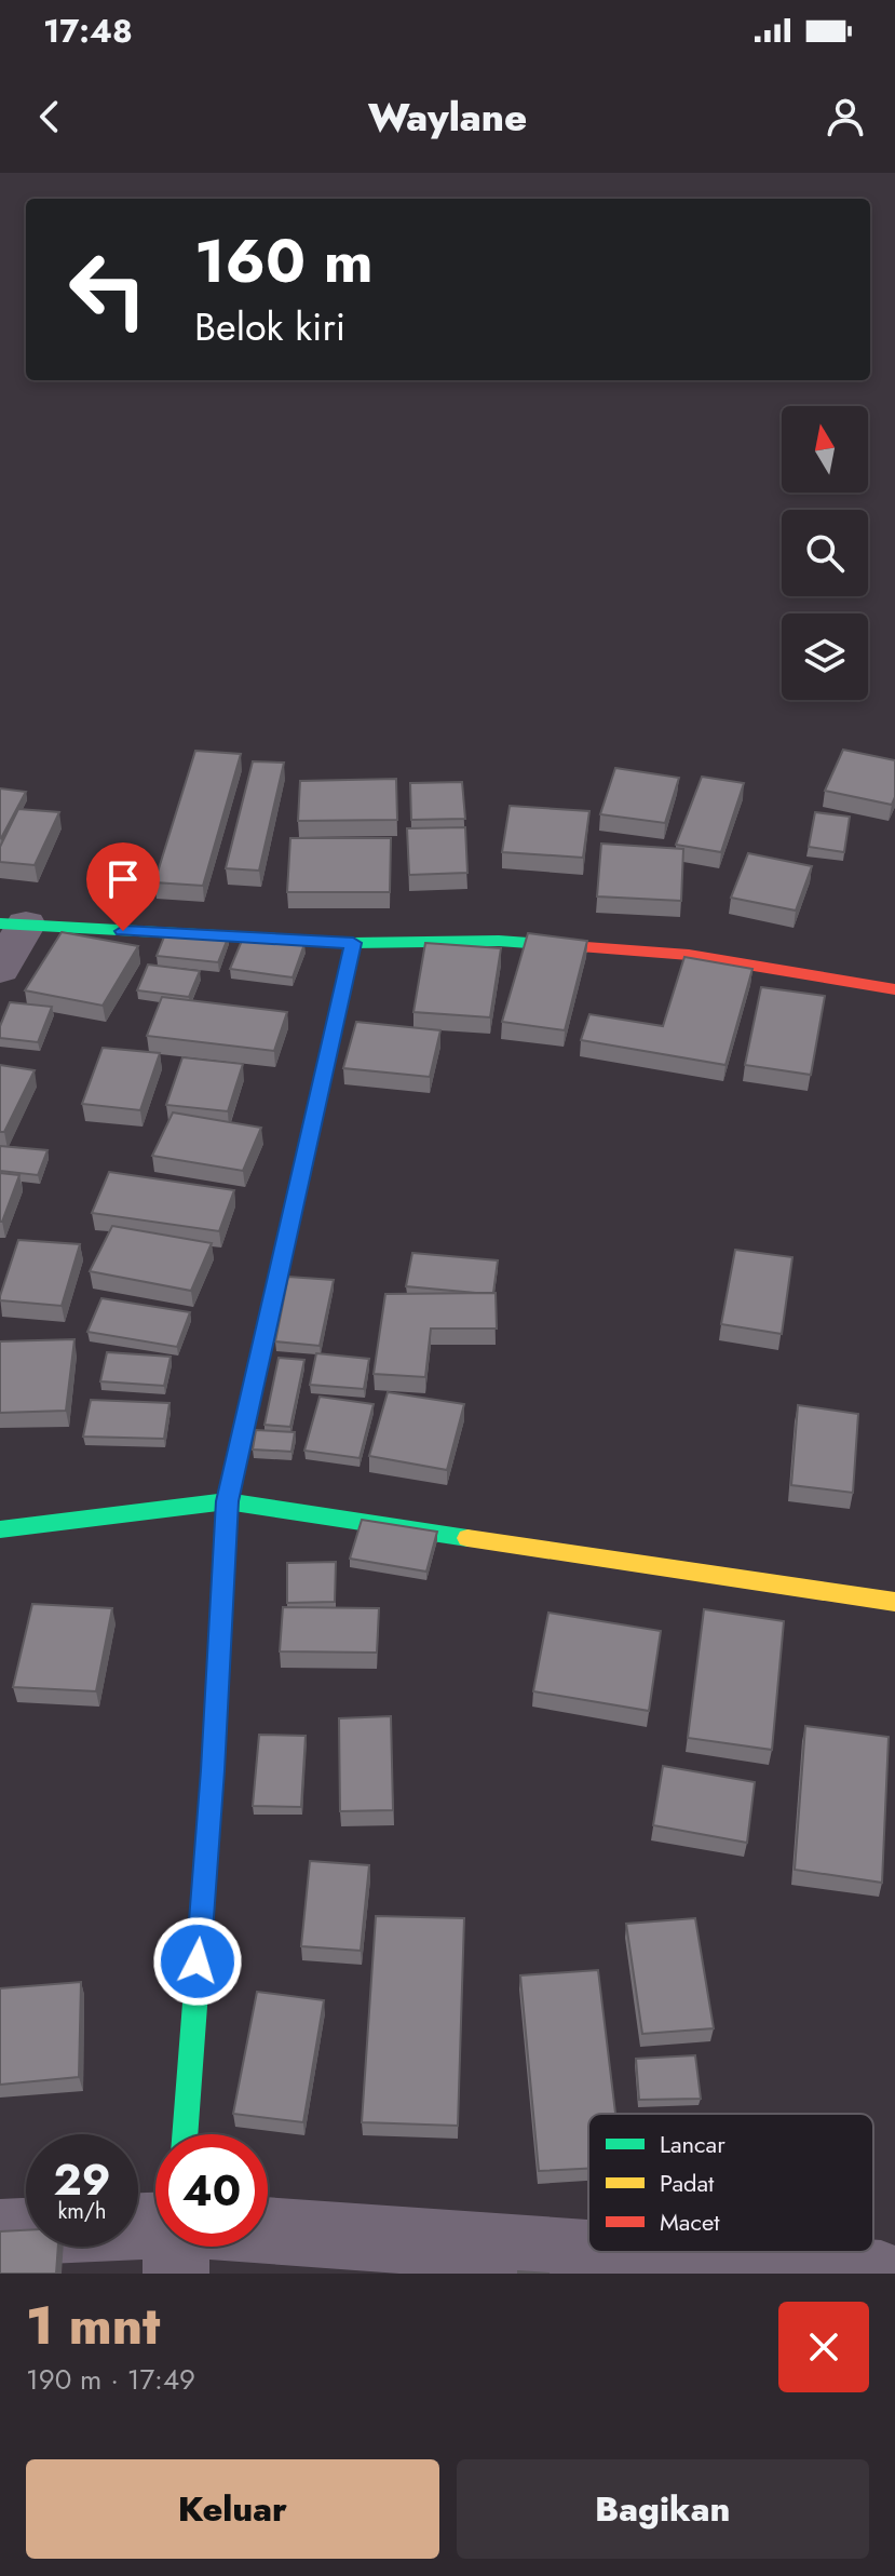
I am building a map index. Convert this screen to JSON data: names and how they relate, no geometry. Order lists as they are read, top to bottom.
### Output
{
  "legend": ["Lancar", "Padat", "Macet"],
  "north": "top",
  "page": {
    "status": "17:48",
    "header": "Waylane",
    "turn": ["160 m", "Belok kiri"],
    "speed": "29 km/h",
    "limit": "40",
    "heading": ["1 mnt", "190 m · 17:49"],
    "buttons": ["Keluar", "Bagikan"]
  }
}
